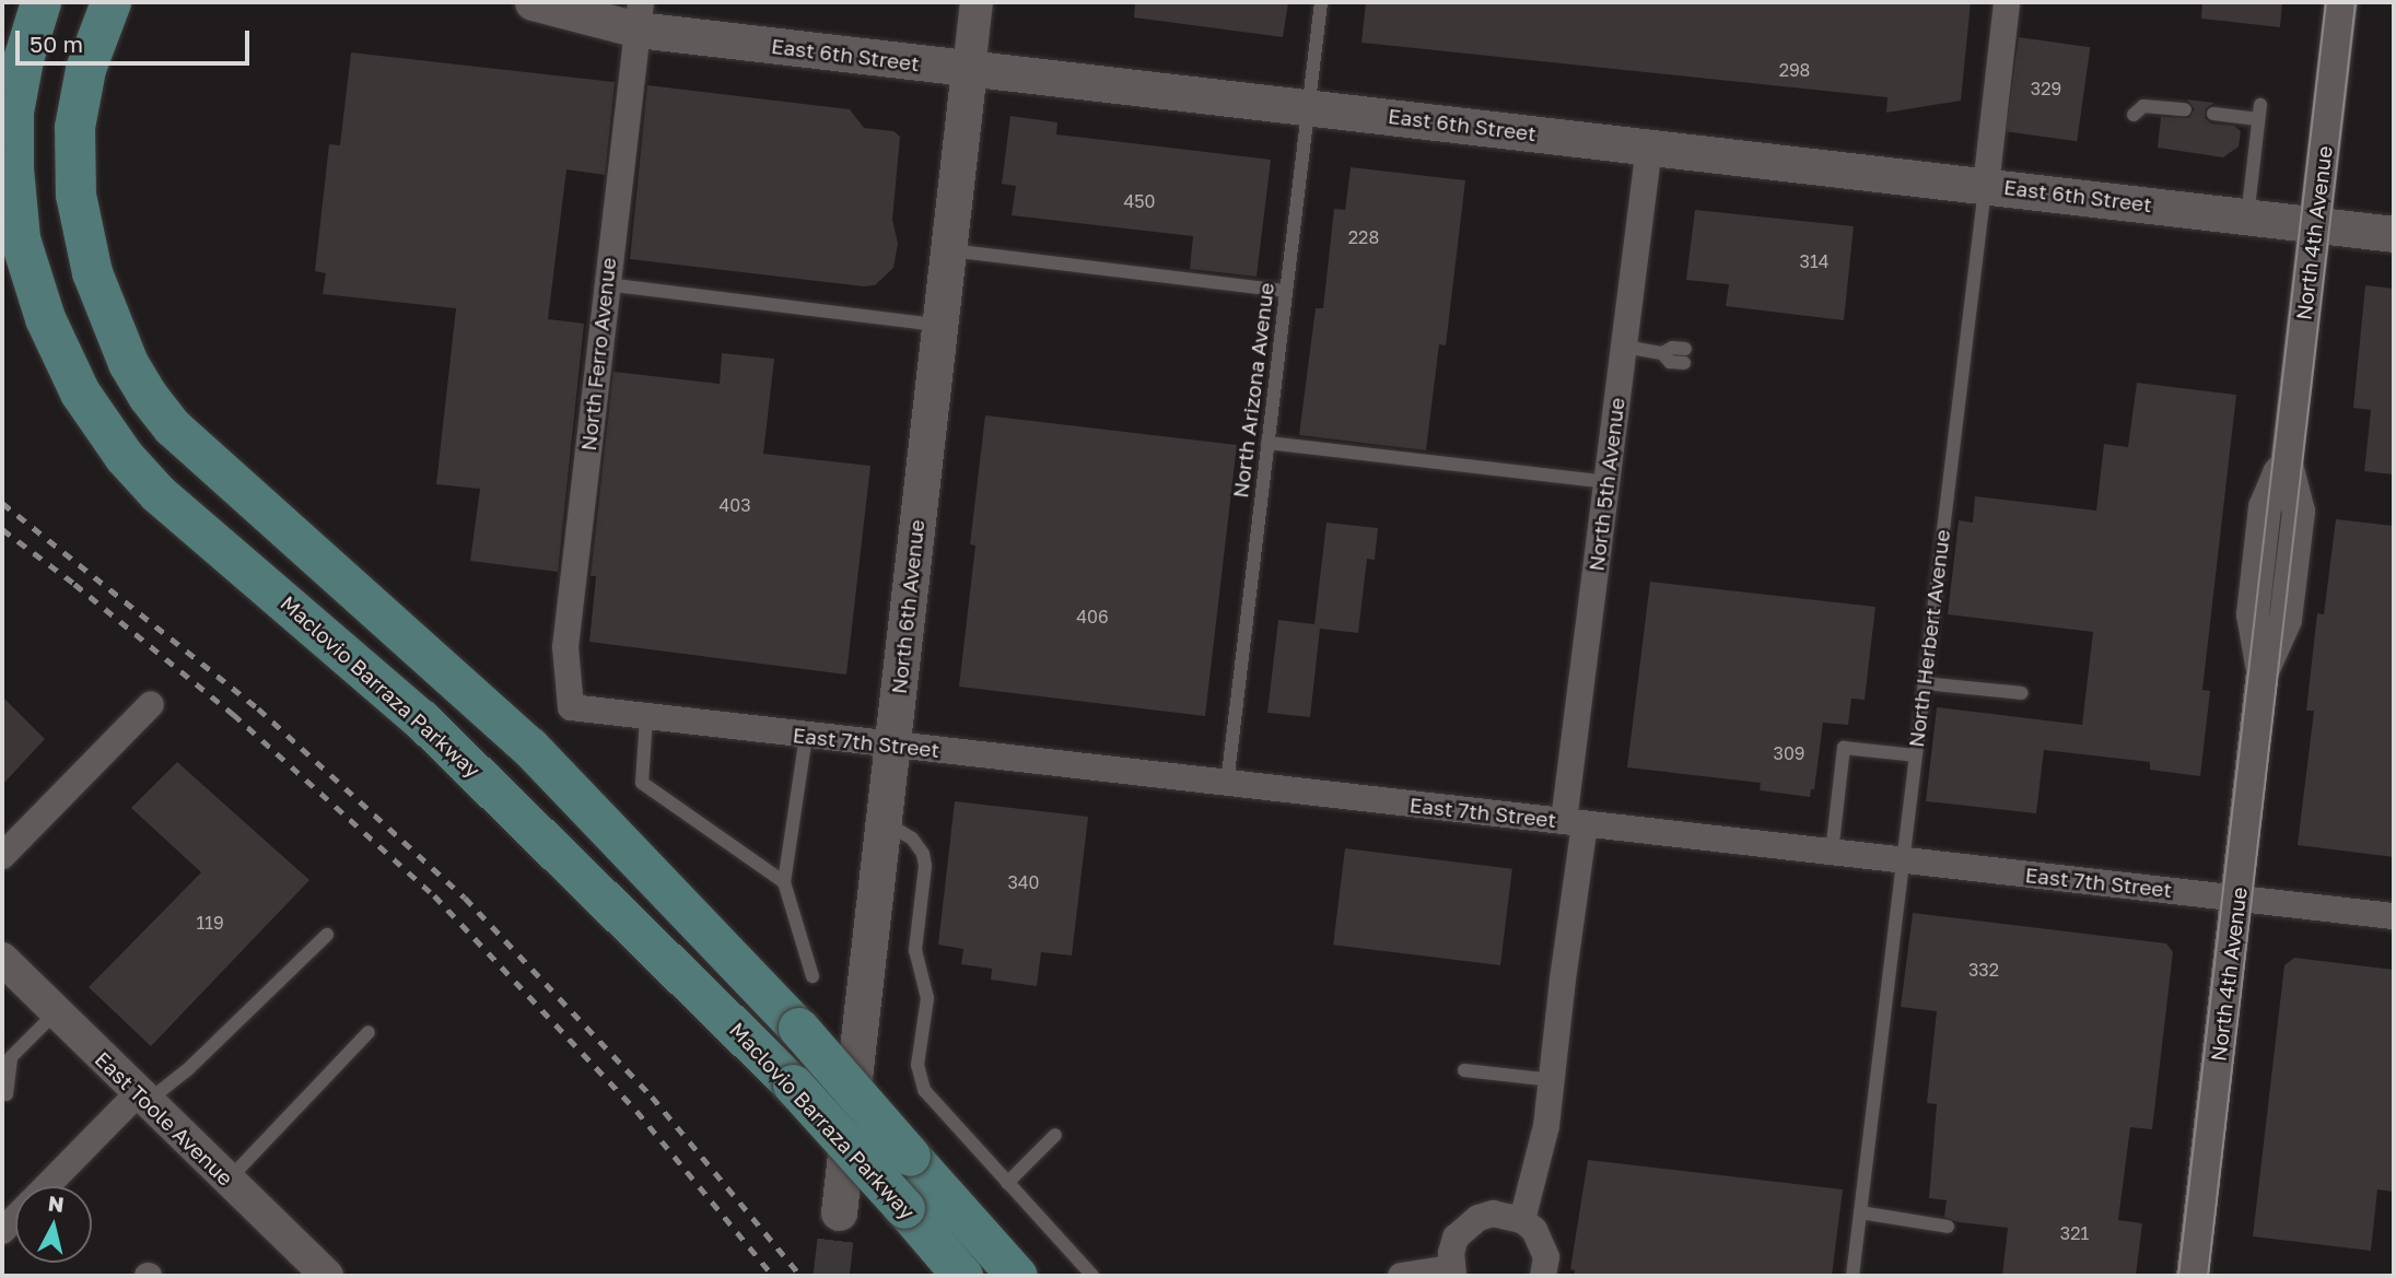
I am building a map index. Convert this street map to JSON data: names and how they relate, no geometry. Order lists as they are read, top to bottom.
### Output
{
  "streets": {
    "main road": ["East 6th Street", "North 6th Avenue", "Maclovio Barraza Parkway"],
    "street": [
      "North 4th Avenue",
      "North Ferro Avenue",
      "North 5th Avenue",
      "North Herbert Avenue",
      "East 7th Street",
      "East Toole Avenue"
    ],
    "lane": ["North Arizona Avenue"]
  },
  "crossings": [
    ["East 6th Street", "North 4th Avenue"],
    ["East 6th Street", "North Ferro Avenue"],
    ["East 6th Street", "North Arizona Avenue"],
    ["East 6th Street", "North 5th Avenue"],
    ["East 6th Street", "North 6th Avenue"],
    ["East 6th Street", "North Herbert Avenue"],
    ["North 4th Avenue", "East 7th Street"],
    ["North Ferro Avenue", "East 7th Street"],
    ["North Arizona Avenue", "East 7th Street"],
    ["North 5th Avenue", "East 7th Street"],
    ["North 6th Avenue", "East 7th Street"],
    ["North Herbert Avenue", "East 7th Street"]
  ],
  "house_numbers": [
    "298",
    "329",
    "450",
    "228",
    "314",
    "403",
    "406",
    "309",
    "340",
    "119",
    "332",
    "321"
  ],
  "scale_bar": "50 m",
  "north": "top"
}
